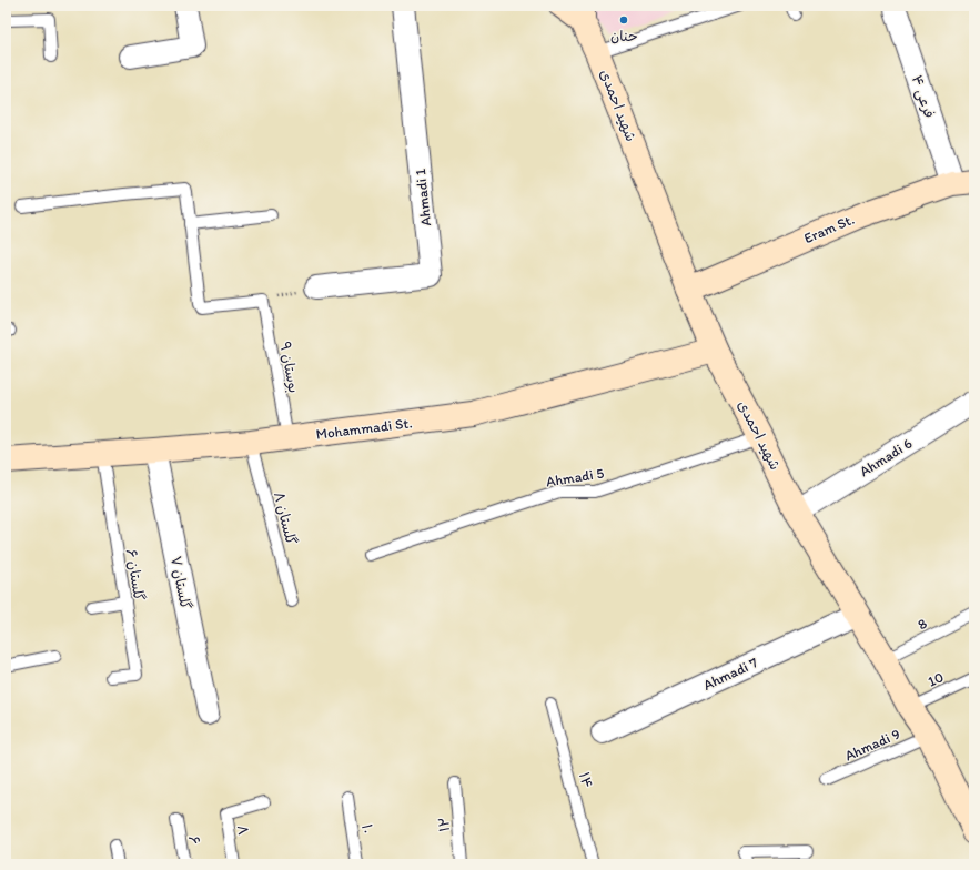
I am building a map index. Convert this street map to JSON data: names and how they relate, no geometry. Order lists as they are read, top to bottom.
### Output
{
  "streets": {
    "street": [
      "فرعی ۴",
      "شهید احمدی",
      "Ahmadi 1",
      "Eram St.",
      "Mohammadi St.",
      "Ahmadi 6",
      "گلستان ۷",
      "Ahmadi 7"
    ],
    "lane": [
      "بوستان ۹",
      "Ahmadi 5",
      "گلستان ۸",
      "گلستان ۶",
      "8",
      "10",
      "Ahmadi 9",
      "۱۴",
      "۱۲",
      "۱۰",
      "۸",
      "۶"
    ]
  },
  "crossings": [
    ["فرعی ۴", "Eram St."],
    ["شهید احمدی", "Eram St."],
    ["شهید احمدی", "Mohammadi St."],
    ["شهید احمدی", "Ahmadi 6"],
    ["شهید احمدی", "Ahmadi 5"],
    ["شهید احمدی", "8"],
    ["شهید احمدی", "Ahmadi 7"],
    ["شهید احمدی", "10"],
    ["شهید احمدی", "Ahmadi 9"],
    ["بوستان ۹", "Mohammadi St."],
    ["Mohammadi St.", "گلستان ۸"],
    ["Mohammadi St.", "گلستان ۶"],
    ["Mohammadi St.", "گلستان ۷"]
  ],
  "places": ["حنان"]
}
